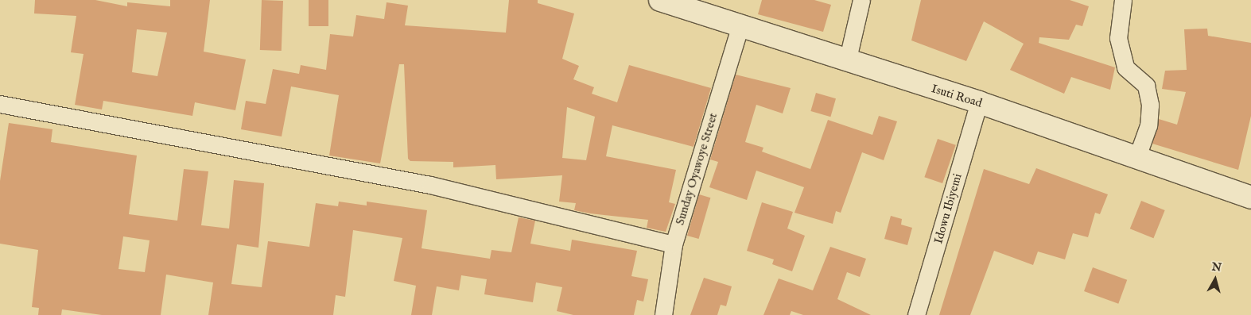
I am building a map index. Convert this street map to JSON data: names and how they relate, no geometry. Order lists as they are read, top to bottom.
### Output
{
  "streets": {
    "street": ["Isuti Road", "Sunday Oyawoye Street", "Idowu Ibiyemi"]
  },
  "crossings": [
    ["Isuti Road", "Sunday Oyawoye Street"],
    ["Isuti Road", "Idowu Ibiyemi"]
  ],
  "north": "top"
}
